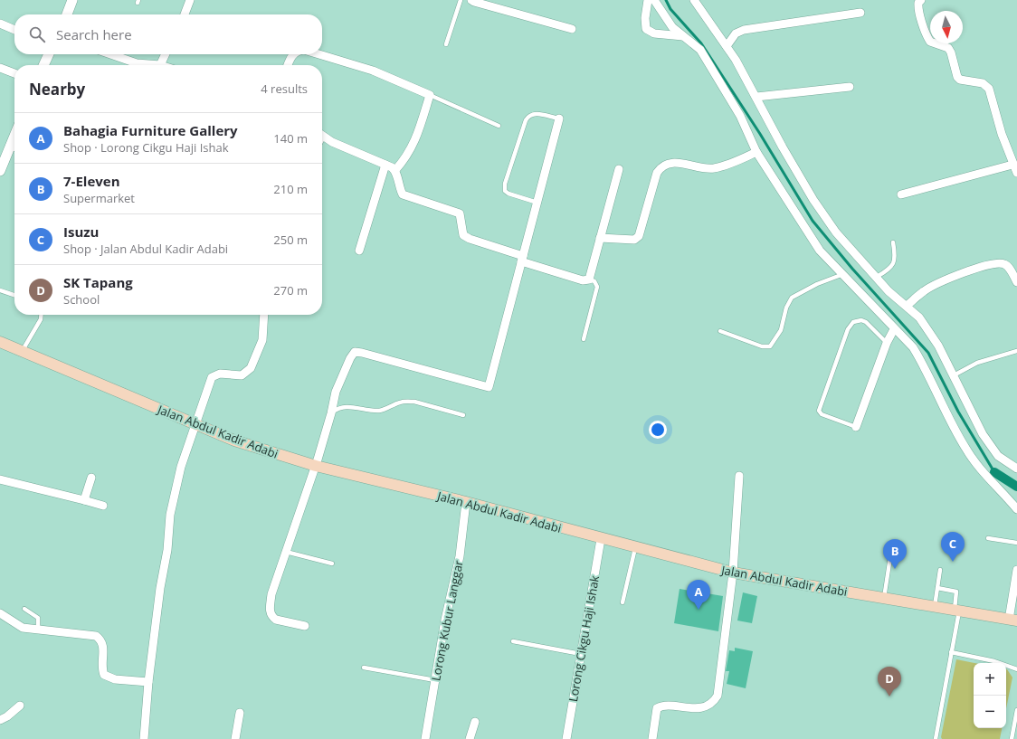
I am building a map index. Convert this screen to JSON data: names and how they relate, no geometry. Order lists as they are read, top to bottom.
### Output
{
  "streets": {
    "main road": ["Jalan Abdul Kadir Adabi"],
    "street": ["Lorong Kubur Langgar", "Lorong Cikgu Haji Ishak"]
  },
  "crossings": [
    ["Jalan Abdul Kadir Adabi", "Lorong Kubur Langgar"],
    ["Jalan Abdul Kadir Adabi", "Lorong Cikgu Haji Ishak"]
  ],
  "north": "bottom",
  "page": {
    "search": "Search here",
    "heading": ["Nearby", "4 results"],
    "list": [
      {
        "mark": "A",
        "name": "Bahagia Furniture Gallery",
        "note": "Shop · Lorong Cikgu Haji Ishak",
        "value": "140 m"
      },
      {
        "mark": "B",
        "name": "7-Eleven",
        "note": "Supermarket",
        "value": "210 m"
      },
      {
        "mark": "C",
        "name": "Isuzu",
        "note": "Shop · Jalan Abdul Kadir Adabi",
        "value": "250 m"
      },
      {
        "mark": "D",
        "name": "SK Tapang",
        "note": "School",
        "value": "270 m"
      }
    ],
    "pins": [
      "C",
      "B",
      "A",
      "D"
    ],
    "map_buttons": ["+", "−"]
  }
}
